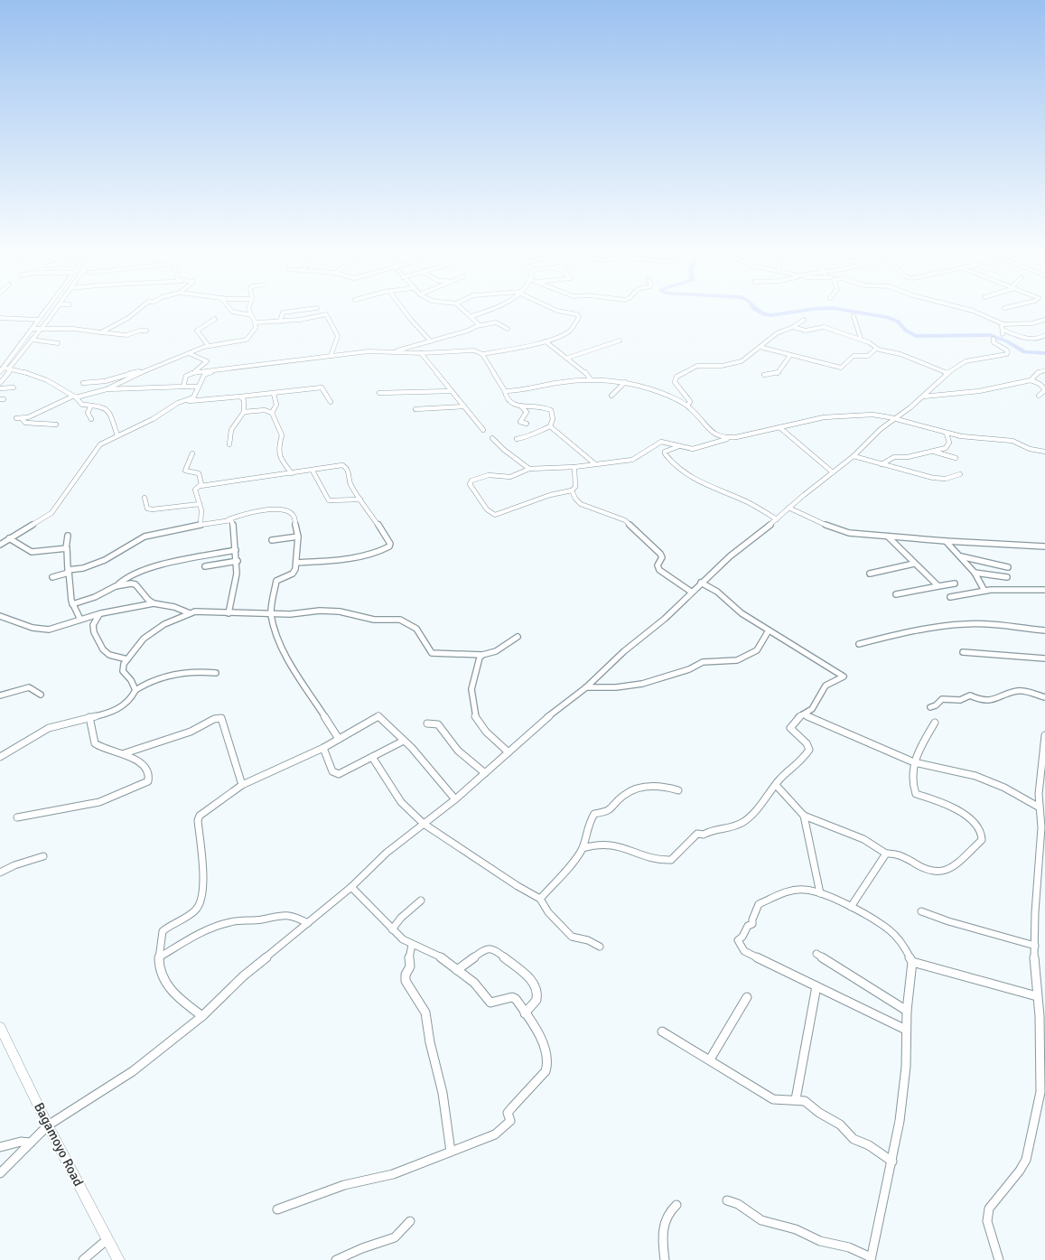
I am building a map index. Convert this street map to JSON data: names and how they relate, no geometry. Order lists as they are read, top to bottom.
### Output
{
  "streets": {
    "highway": ["Bagamoyo Road"]
  }
}
